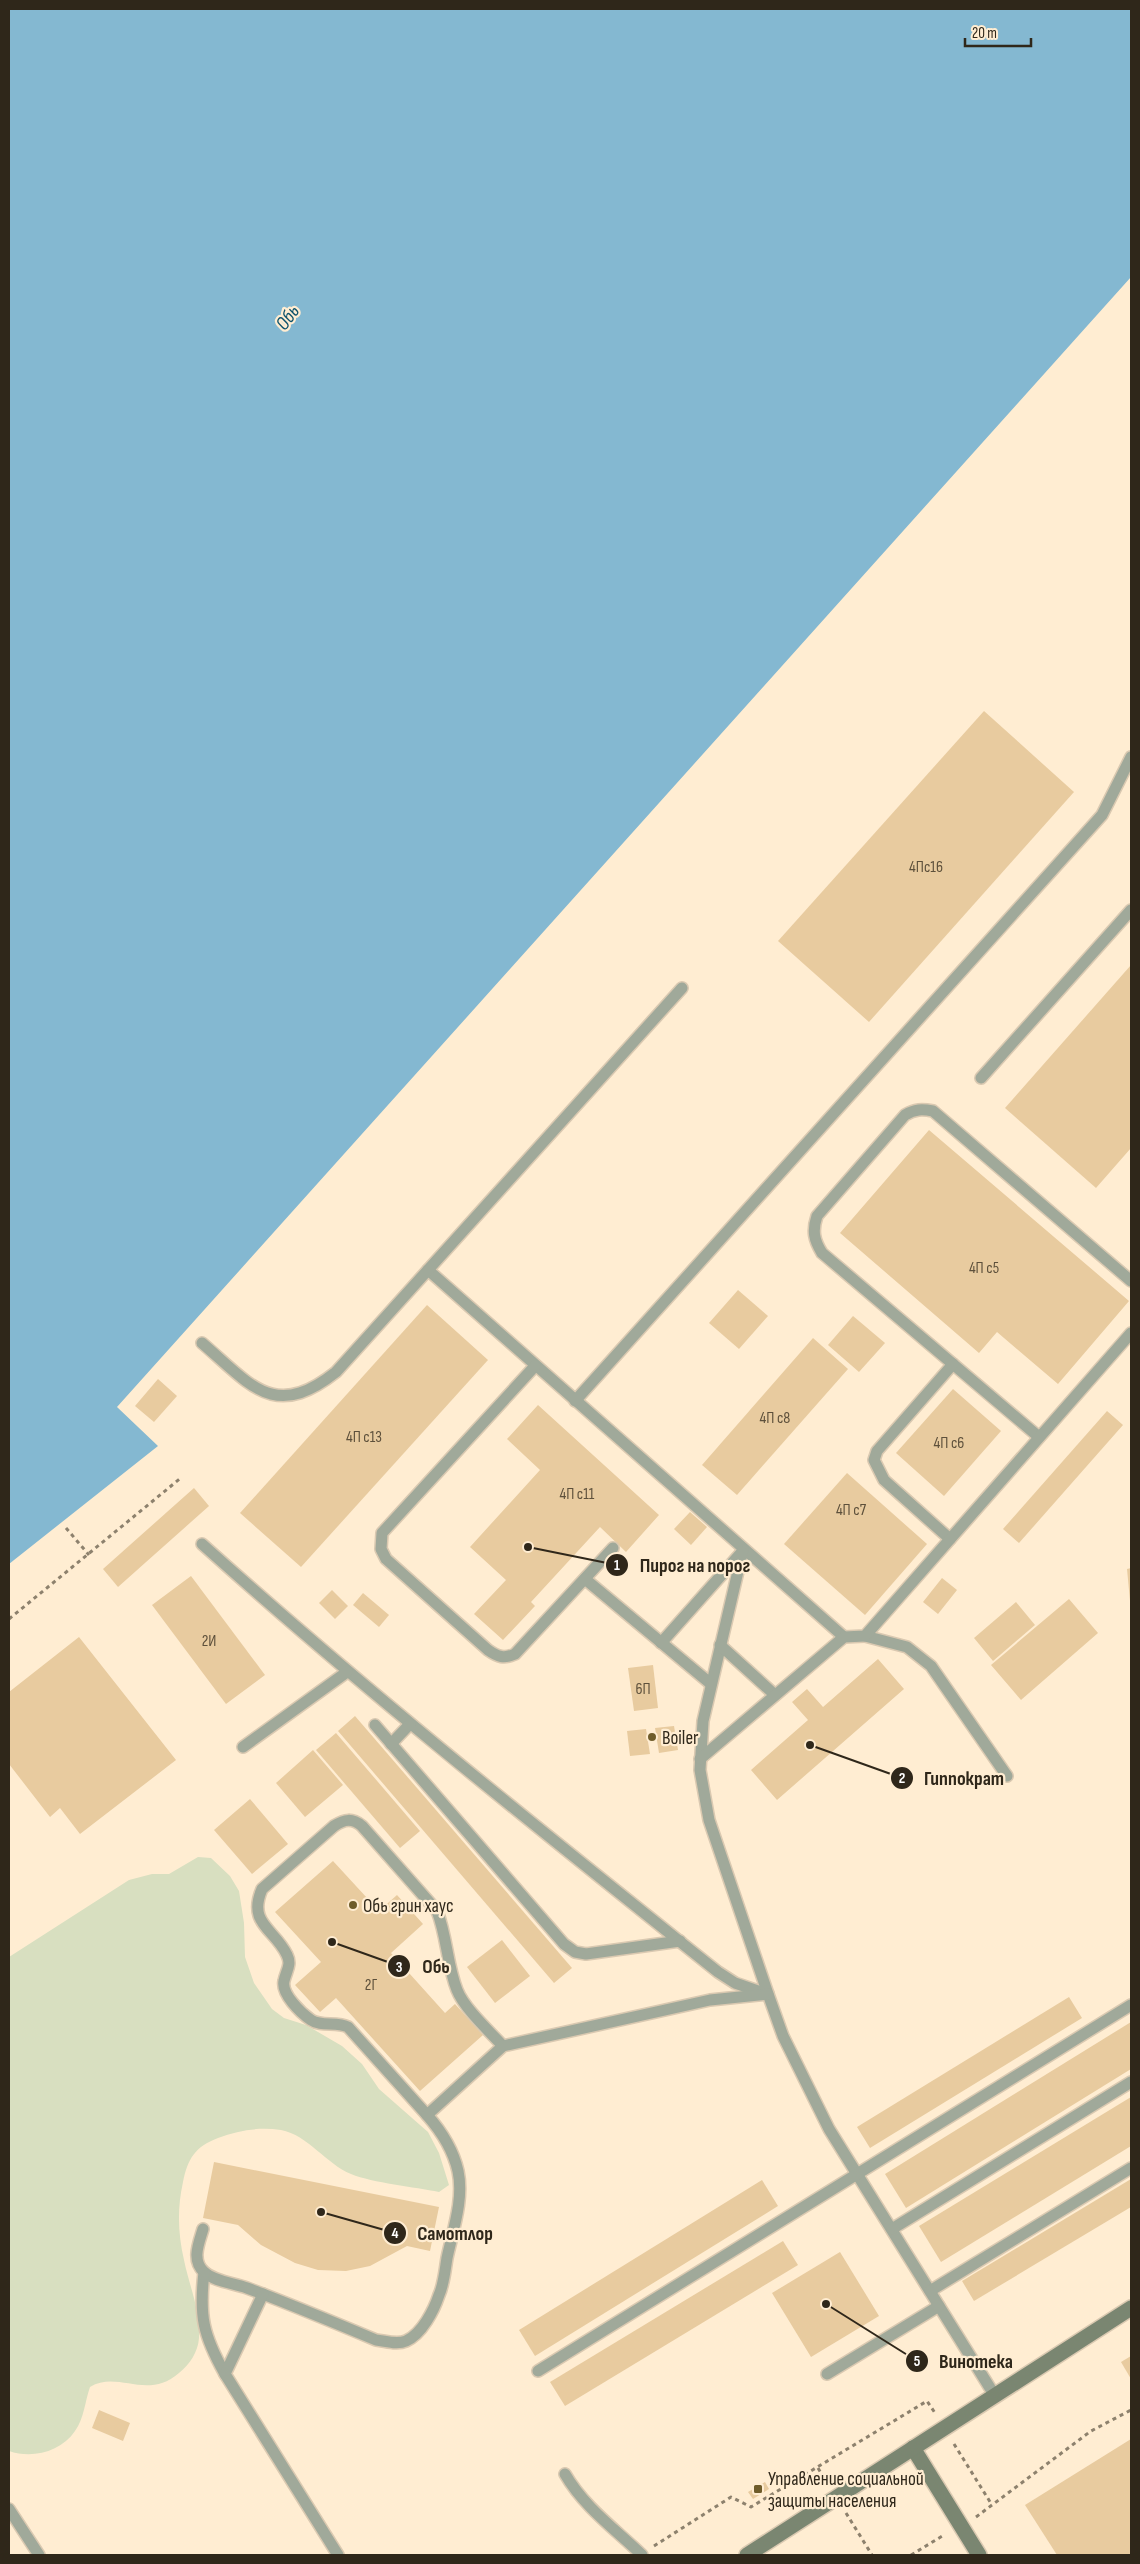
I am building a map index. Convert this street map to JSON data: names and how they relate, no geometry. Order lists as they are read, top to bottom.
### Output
{
  "water": ["Обь"],
  "places": {
    "other": [
      "Пирог на порог",
      "Boiler",
      "Гиппократ",
      "Обь грин хаус",
      "Обь",
      "Самотлор",
      "Винотека"
    ],
    "transit": ["Управление социальной защиты населения"]
  },
  "house_numbers": [
    "4Пс16",
    "4П с5",
    "4П с8",
    "4П с13",
    "4П с6",
    "4П с11",
    "4П с7",
    "2И",
    "6П",
    "2Г"
  ],
  "scale_bar": "20 m"
}
